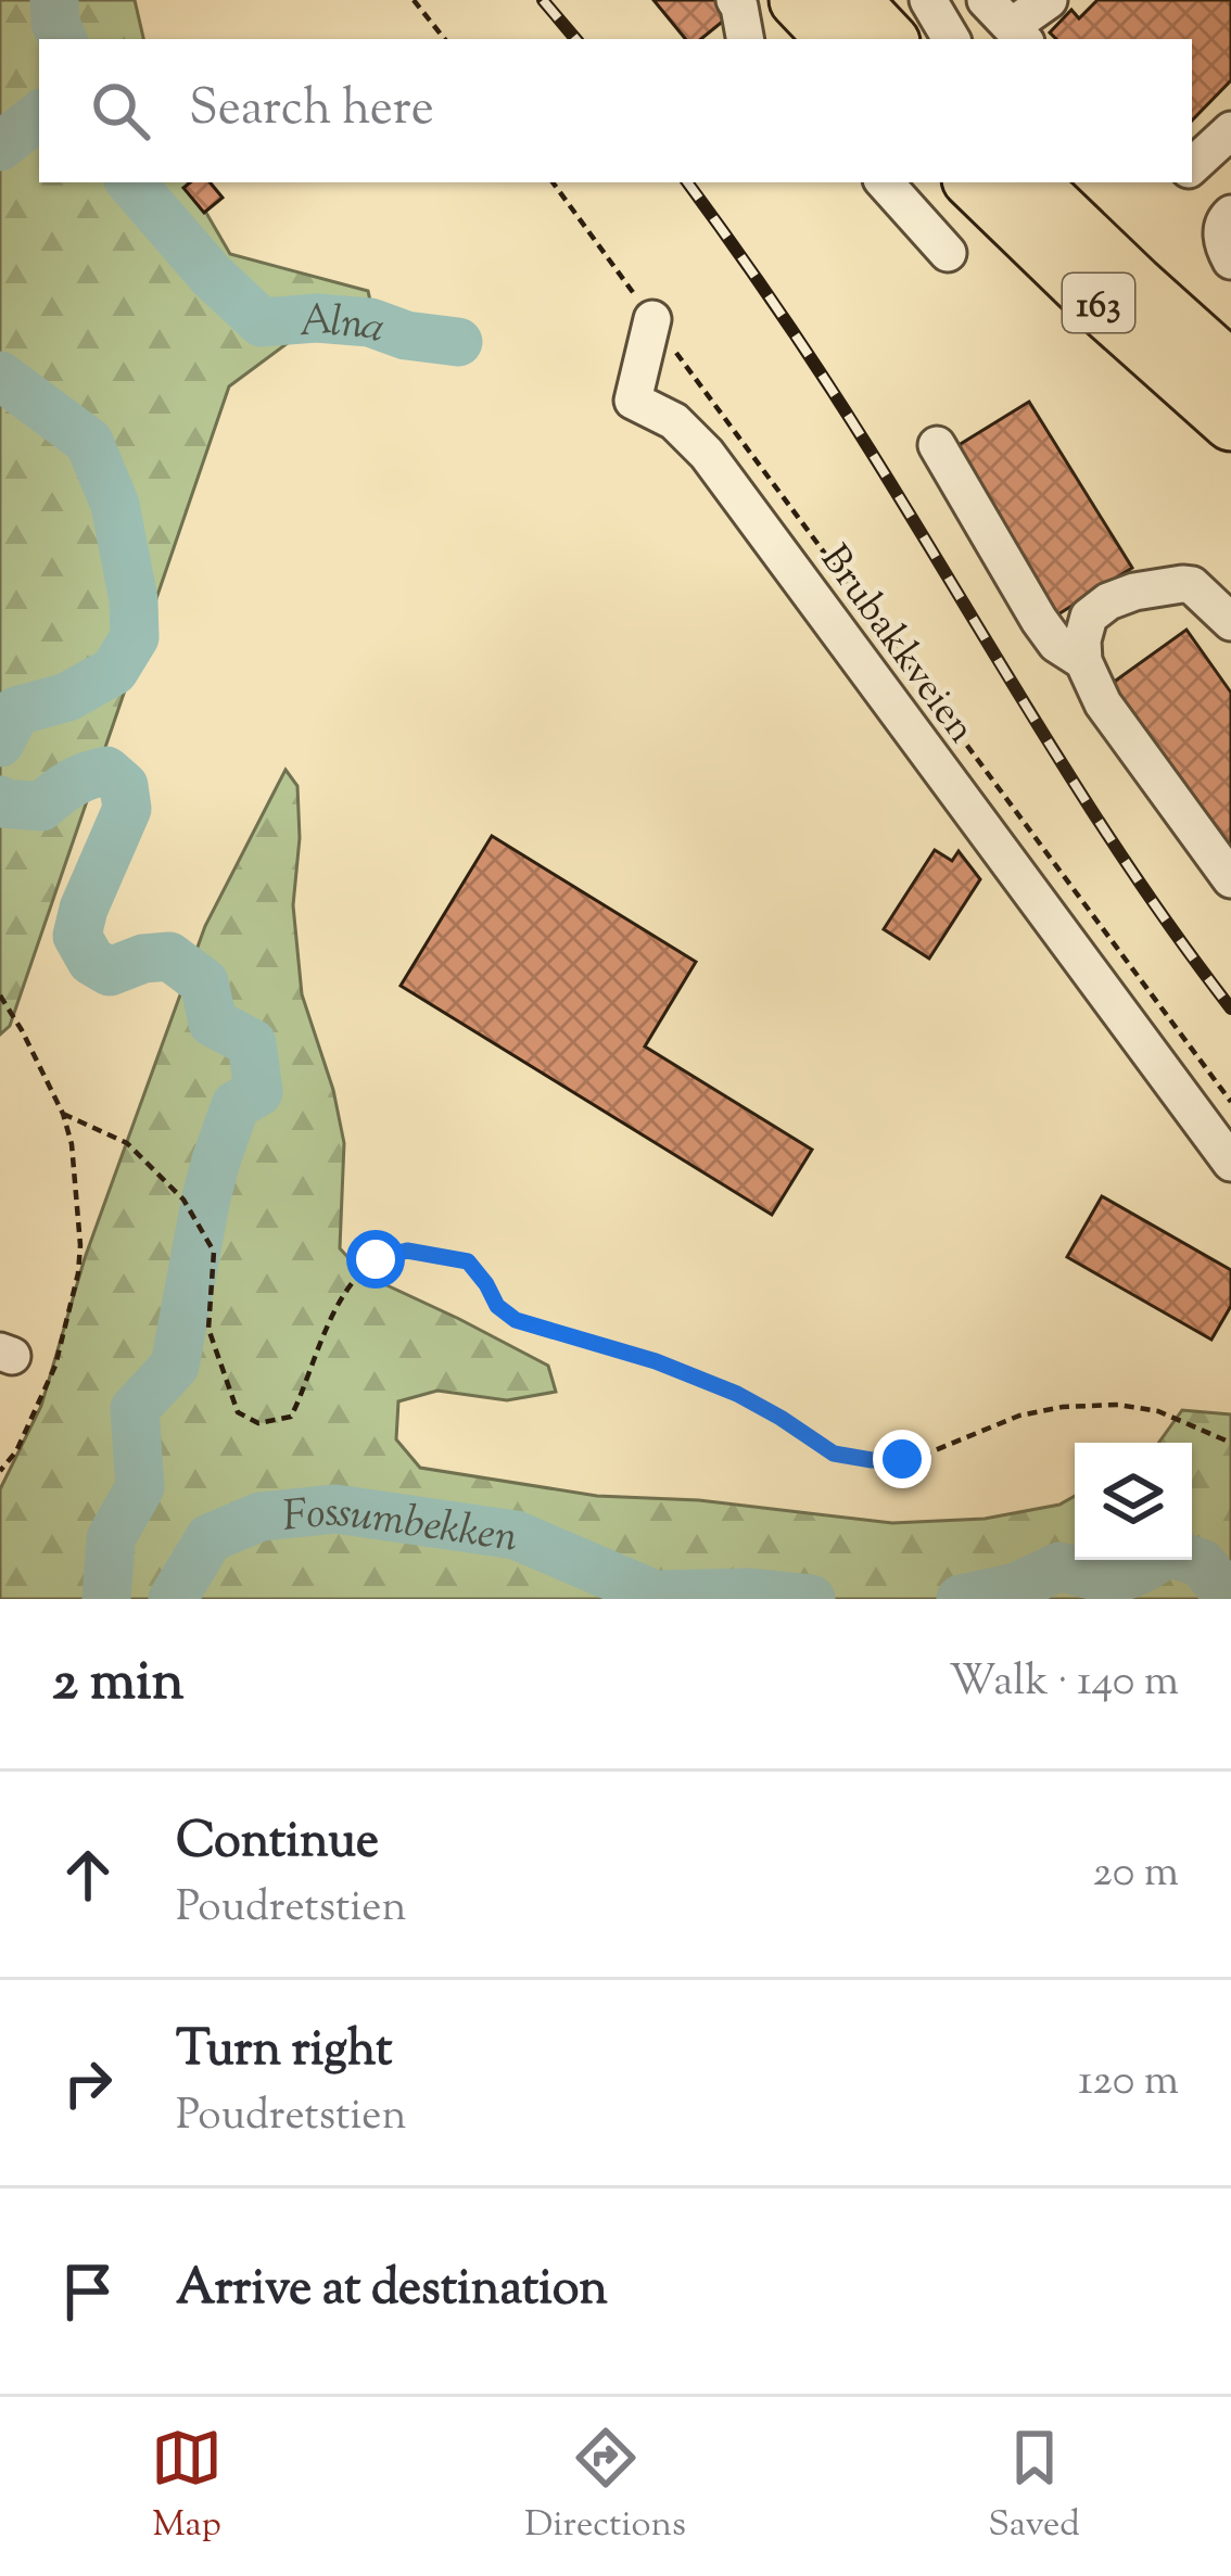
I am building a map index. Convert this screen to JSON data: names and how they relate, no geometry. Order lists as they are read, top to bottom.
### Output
{
  "streets": {
    "highway": ["163"],
    "street": ["Brubakkveien"]
  },
  "water": ["Alna", "Fossumbekken"],
  "page": {
    "search": "Search here",
    "heading": ["2 min", "Walk · 140 m"],
    "list": [
      ["Continue", "Poudretstien", "20 m"],
      ["Turn right", "Poudretstien", "120 m"],
      "Arrive at destination"
    ],
    "nav": ["Map", "Directions", "Saved"]
  }
}
